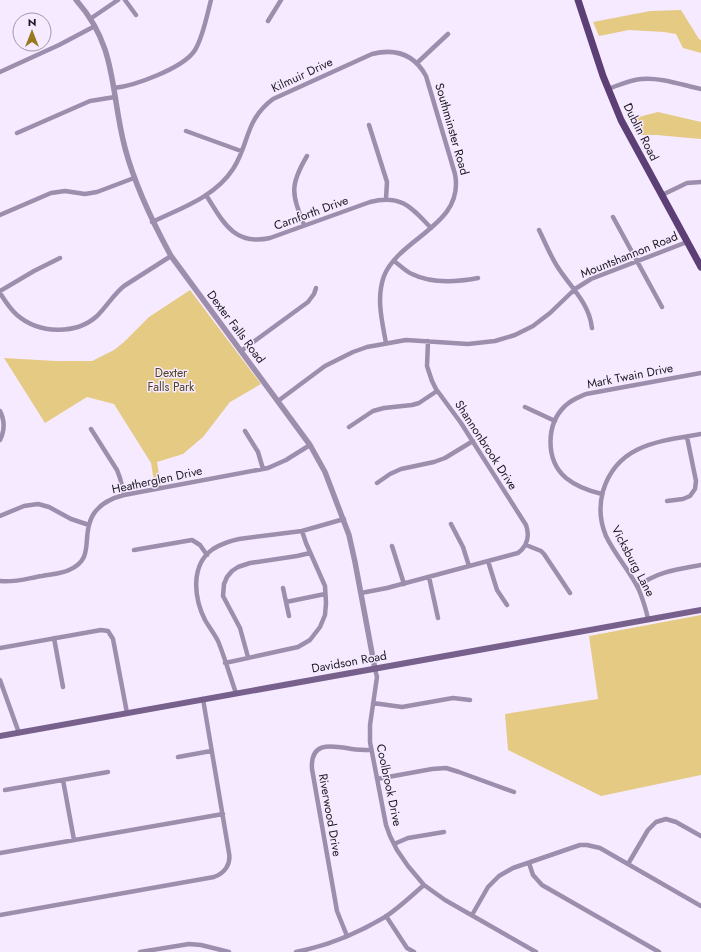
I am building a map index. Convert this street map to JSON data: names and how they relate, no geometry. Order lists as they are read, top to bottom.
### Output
{
  "streets": {
    "main road": ["Dublin Road", "Davidson Road"],
    "street": [
      "Kilmuir Drive",
      "Southminster Road",
      "Carnforth Drive",
      "Mountshannon Road",
      "Dexter Falls Road",
      "Mark Twain Drive",
      "Shannonbrook Drive",
      "Heatherglen Drive",
      "Vicksburg Lane",
      "Coolbrook Drive",
      "Riverwood Drive"
    ]
  },
  "crossings": [
    ["Kilmuir Drive", "Southminster Road"],
    ["Kilmuir Drive", "Carnforth Drive"],
    ["Kilmuir Drive", "Dexter Falls Road"],
    ["Southminster Road", "Carnforth Drive"],
    ["Southminster Road", "Mountshannon Road"],
    ["Dublin Road", "Mountshannon Road"],
    ["Mountshannon Road", "Dexter Falls Road"],
    ["Mountshannon Road", "Shannonbrook Drive"],
    ["Dexter Falls Road", "Heatherglen Drive"],
    ["Dexter Falls Road", "Davidson Road"],
    ["Dexter Falls Road", "Coolbrook Drive"],
    ["Mark Twain Drive", "Vicksburg Lane"],
    ["Vicksburg Lane", "Davidson Road"],
    ["Davidson Road", "Coolbrook Drive"],
    ["Coolbrook Drive", "Riverwood Drive"]
  ],
  "parks": ["Dexter Falls Park"],
  "north": "top"
}
